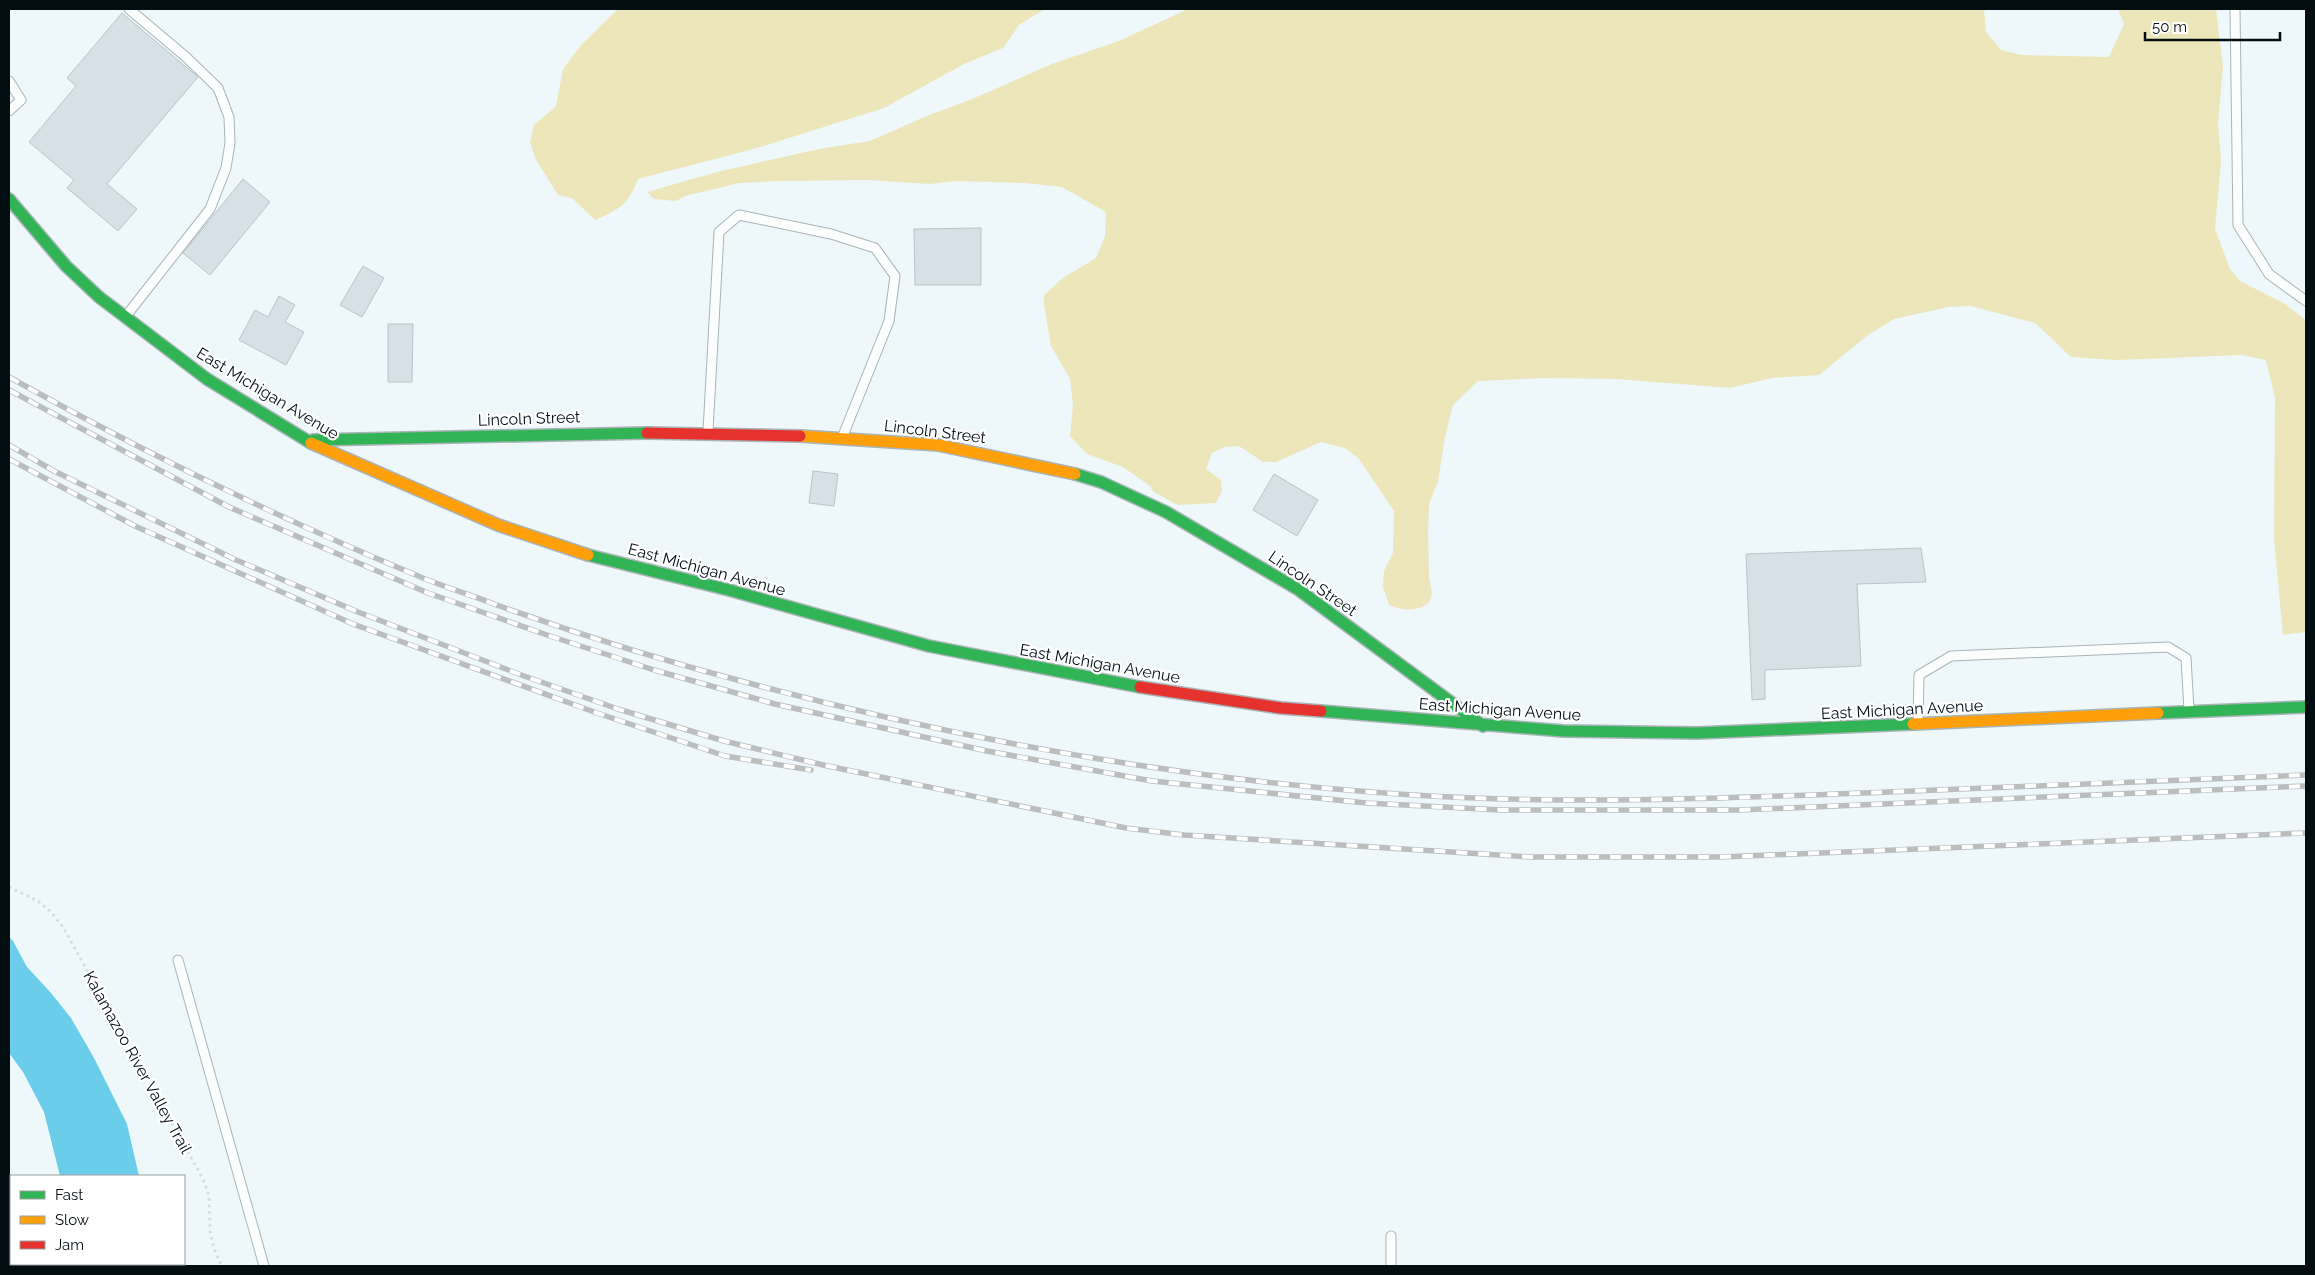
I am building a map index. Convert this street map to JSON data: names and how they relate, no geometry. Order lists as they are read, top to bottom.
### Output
{
  "streets": {
    "street": ["East Michigan Avenue", "Lincoln Street"],
    "path": ["Kalamazoo River Valley Trail"]
  },
  "crossings": [
    ["East Michigan Avenue", "Lincoln Street"]
  ],
  "legend": ["Fast", "Slow", "Jam"],
  "scale_bar": "50 m"
}
